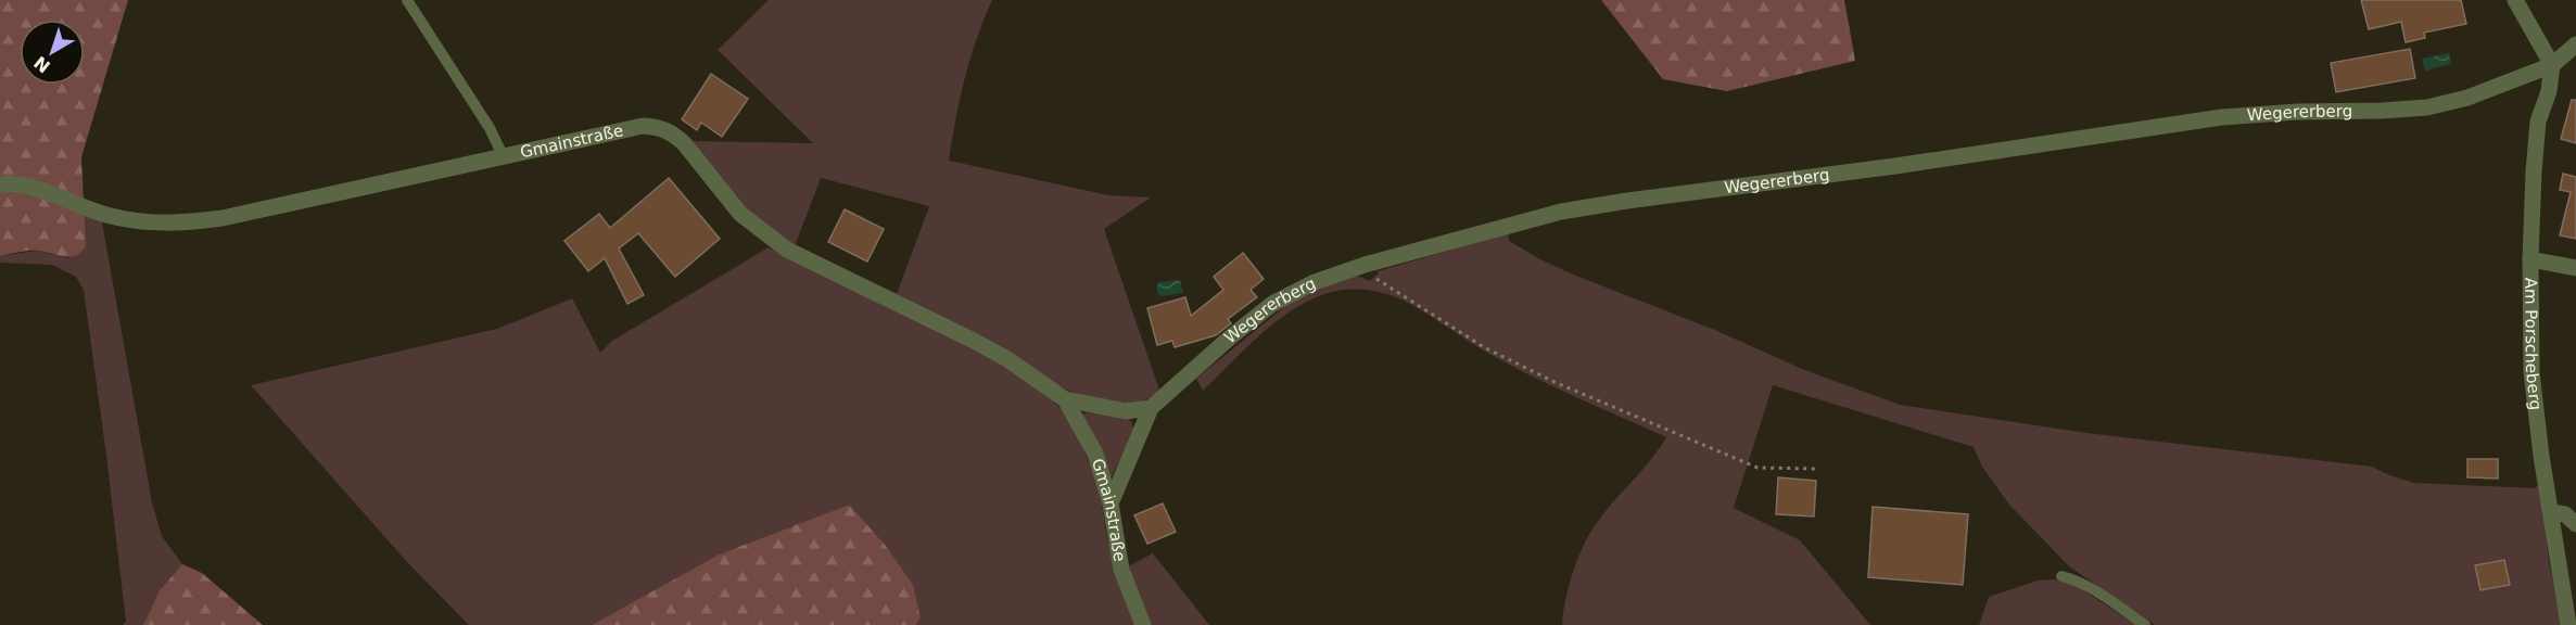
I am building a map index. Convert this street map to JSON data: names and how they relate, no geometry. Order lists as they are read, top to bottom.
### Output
{
  "streets": {
    "street": ["Wegererberg", "Gmainstraße", "Am Porscheberg"]
  },
  "crossings": [
    ["Wegererberg", "Gmainstraße"],
    ["Wegererberg", "Am Porscheberg"]
  ],
  "north": "bottom left"
}
